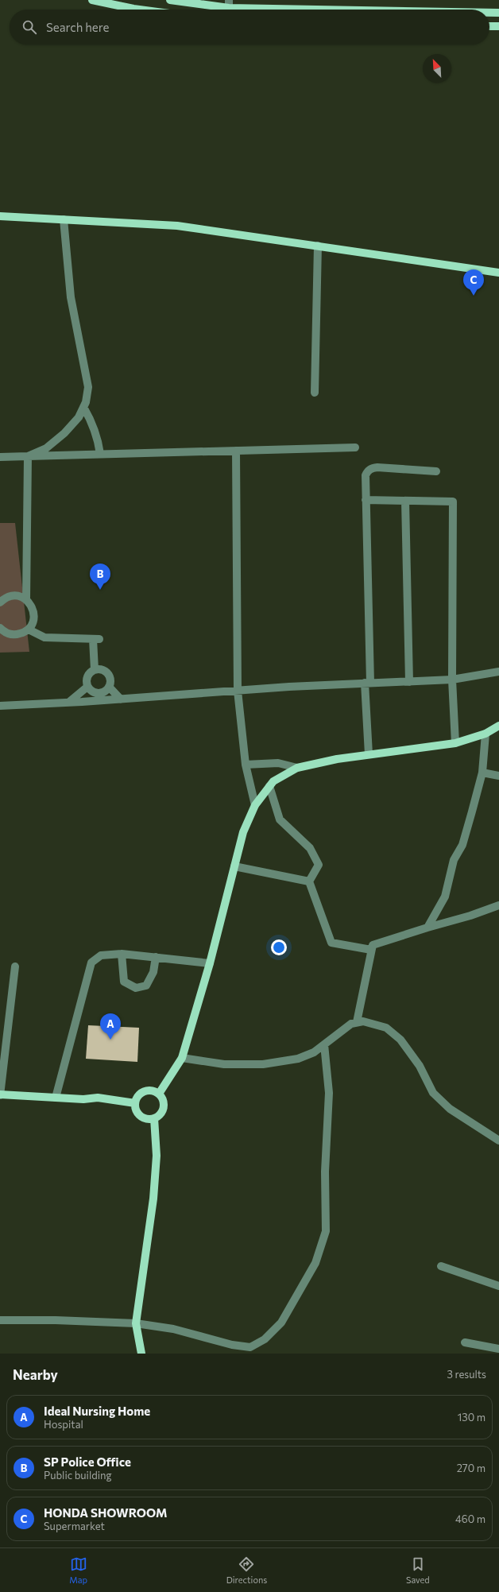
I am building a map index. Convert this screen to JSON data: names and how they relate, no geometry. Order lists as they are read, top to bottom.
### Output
{
  "north": "top left",
  "page": {
    "search": "Search here",
    "pins": ["C", "B", "A"],
    "heading": ["Nearby", "3 results"],
    "list": [
      {
        "mark": "A",
        "name": "Ideal Nursing Home",
        "note": "Hospital",
        "value": "130 m"
      },
      {
        "mark": "B",
        "name": "SP Police Office",
        "note": "Public building",
        "value": "270 m"
      },
      {
        "mark": "C",
        "name": "HONDA SHOWROOM",
        "note": "Supermarket",
        "value": "460 m"
      }
    ],
    "nav": ["Map", "Directions", "Saved"]
  }
}
